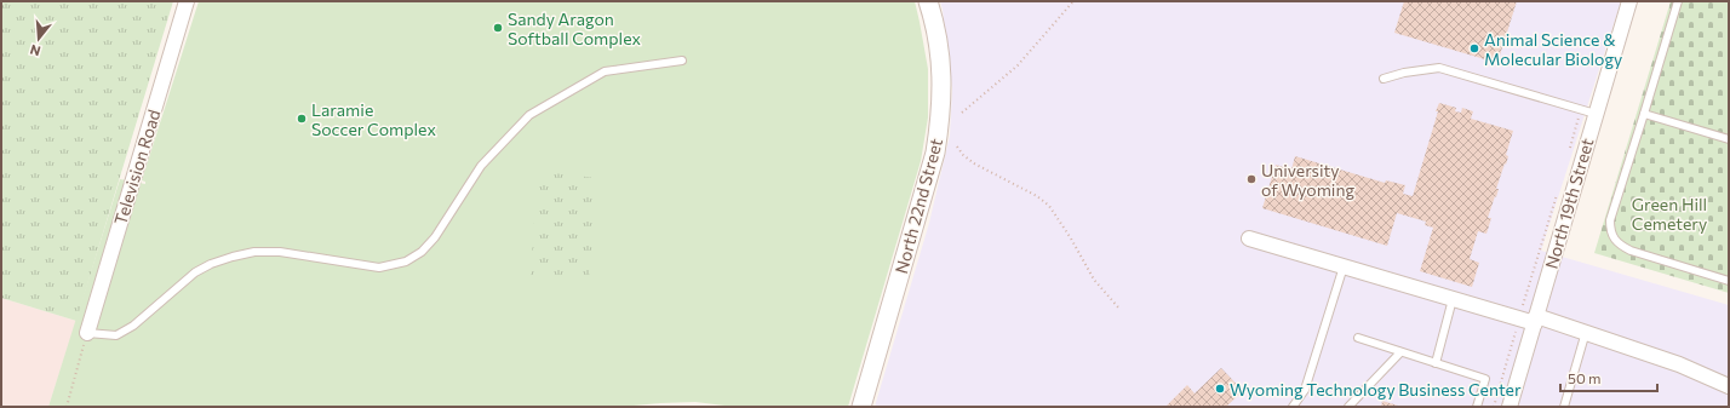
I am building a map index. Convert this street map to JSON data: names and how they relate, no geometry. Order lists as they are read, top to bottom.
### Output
{
  "streets": {
    "street": ["Television Road", "North 19th Street", "North 22nd Street"]
  },
  "parks": ["Green Hill Cemetery"],
  "places": [
    "Sandy Aragon Softball Complex",
    "Animal Science & Molecular Biology",
    "Laramie Soccer Complex",
    "University of Wyoming",
    "Wyoming Technology Business Center"
  ],
  "scale_bar": "50 m",
  "north": "bottom"
}
